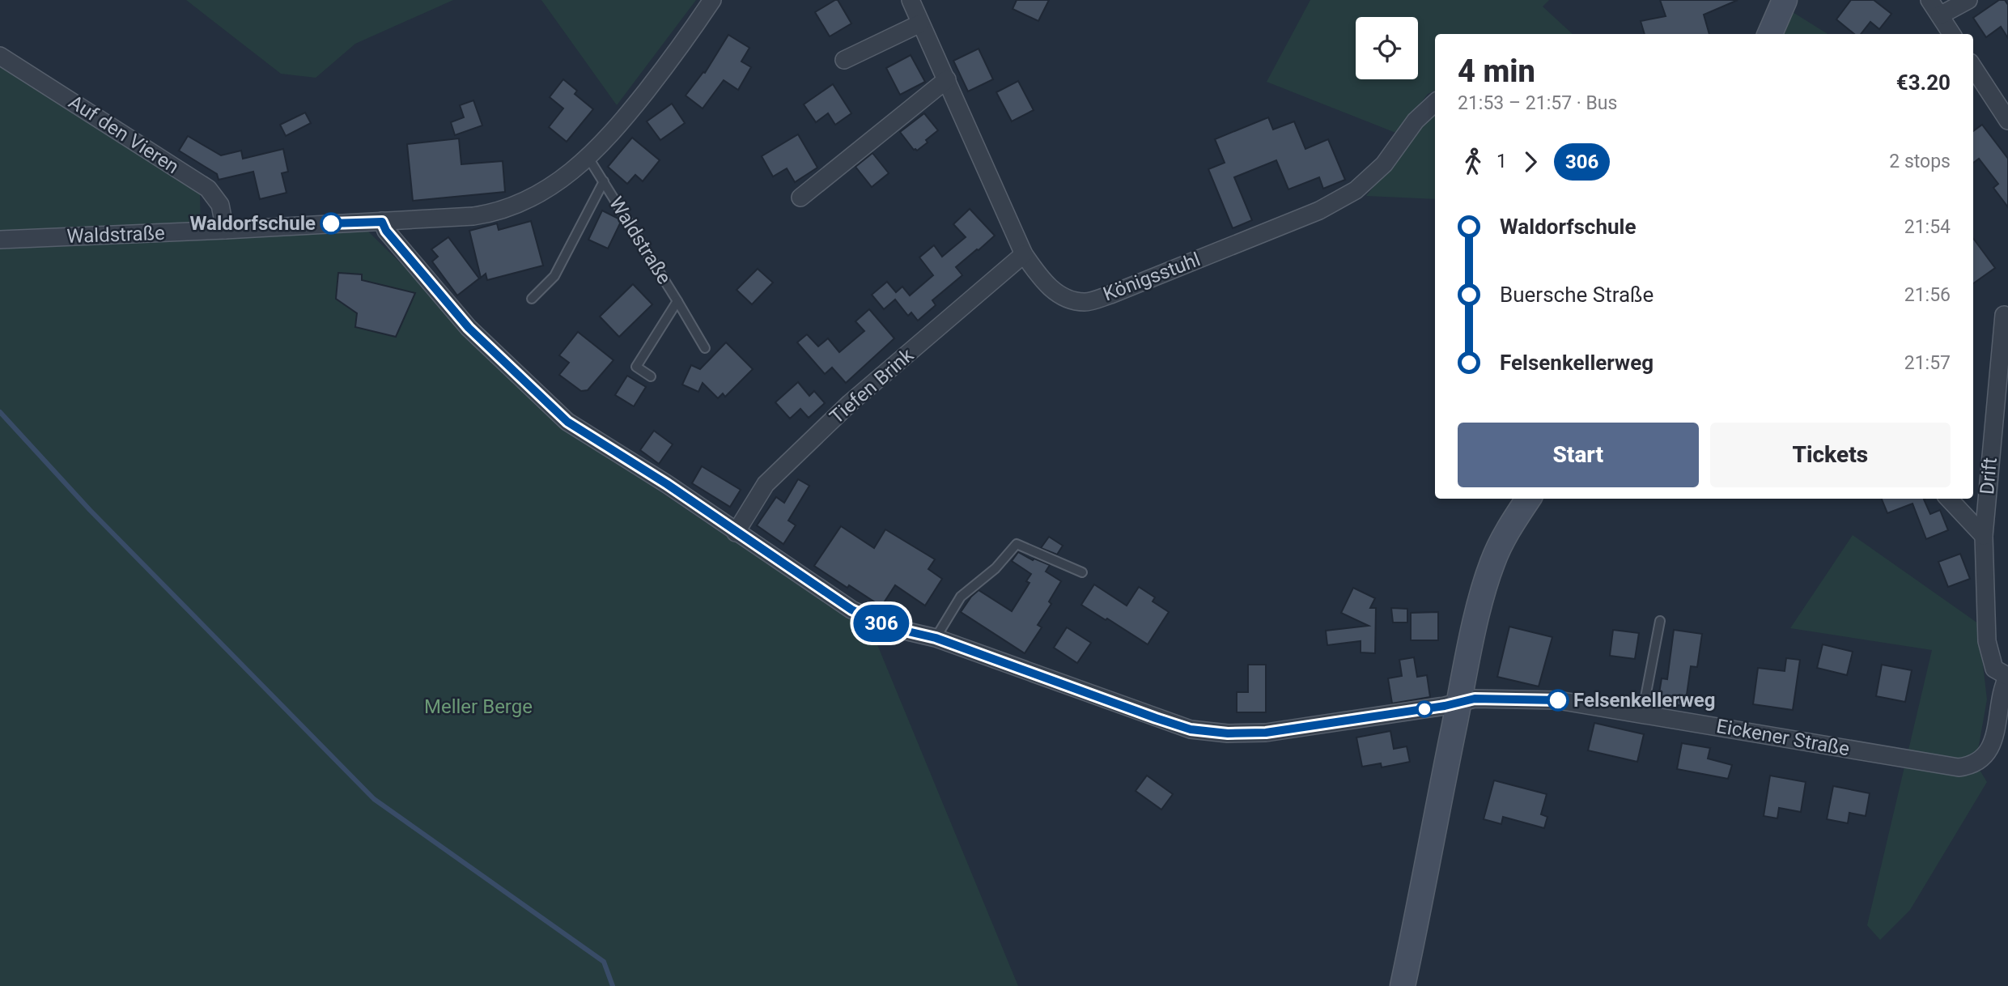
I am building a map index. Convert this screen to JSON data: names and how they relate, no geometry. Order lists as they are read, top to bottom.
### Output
{
  "streets": {
    "street": [
      "Auf den Vieren",
      "Waldstraße",
      "Königsstuhl",
      "Tiefen Brink",
      "Drift",
      "Eickener Straße"
    ]
  },
  "crossings": [
    ["Auf den Vieren", "Waldstraße"],
    ["Königsstuhl", "Tiefen Brink"],
    ["Drift", "Eickener Straße"]
  ],
  "parks": ["Meller Berge"],
  "places": ["Waldorfschule", "Felsenkellerweg"],
  "lines": ["bus line 306"],
  "page": {
    "on_map": "306",
    "heading": ["4 min", "21:53 – 21:57 · Bus", "€3.20"],
    "legs": ["1", "306", "2 stops"],
    "list": [
      {
        "name": "Waldorfschule",
        "value": "21:54"
      },
      {
        "name": "Buersche Straße",
        "value": "21:56"
      },
      {
        "name": "Felsenkellerweg",
        "value": "21:57"
      }
    ],
    "buttons": ["Start", "Tickets"]
  }
}
